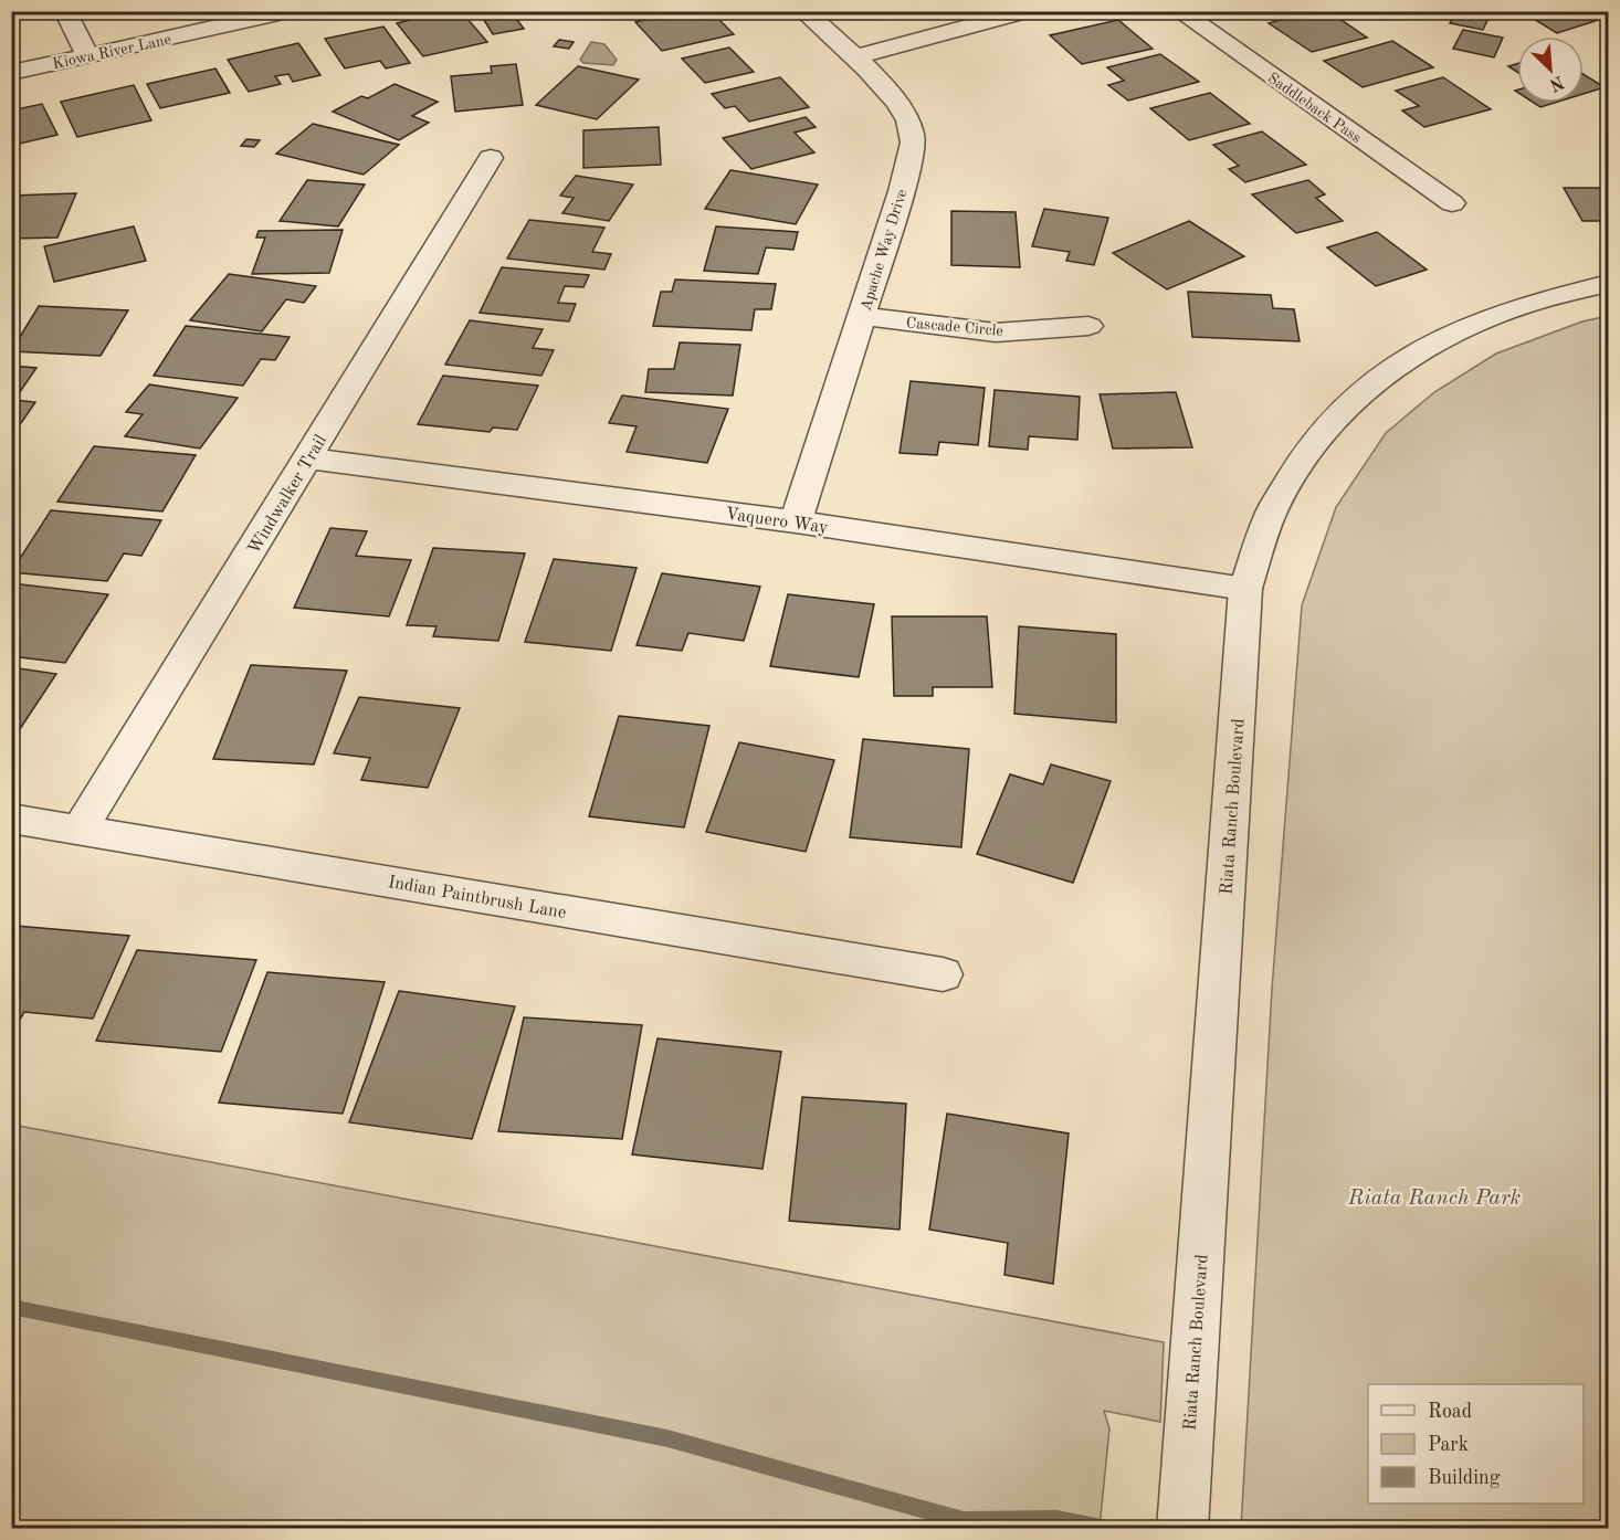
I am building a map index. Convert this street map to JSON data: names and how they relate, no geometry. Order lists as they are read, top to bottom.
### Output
{
  "streets": {
    "street": [
      "Kiowa River Lane",
      "Saddleback Pass",
      "Apache Way Drive",
      "Cascade Circle",
      "Windwalker Trail",
      "Vaquero Way",
      "Riata Ranch Boulevard",
      "Indian Paintbrush Lane"
    ]
  },
  "crossings": [
    ["Apache Way Drive", "Cascade Circle"],
    ["Apache Way Drive", "Vaquero Way"],
    ["Windwalker Trail", "Vaquero Way"],
    ["Windwalker Trail", "Indian Paintbrush Lane"],
    ["Vaquero Way", "Riata Ranch Boulevard"]
  ],
  "parks": ["Riata Ranch Park"],
  "legend": ["Road", "Park", "Building"],
  "north": "bottom right"
}
